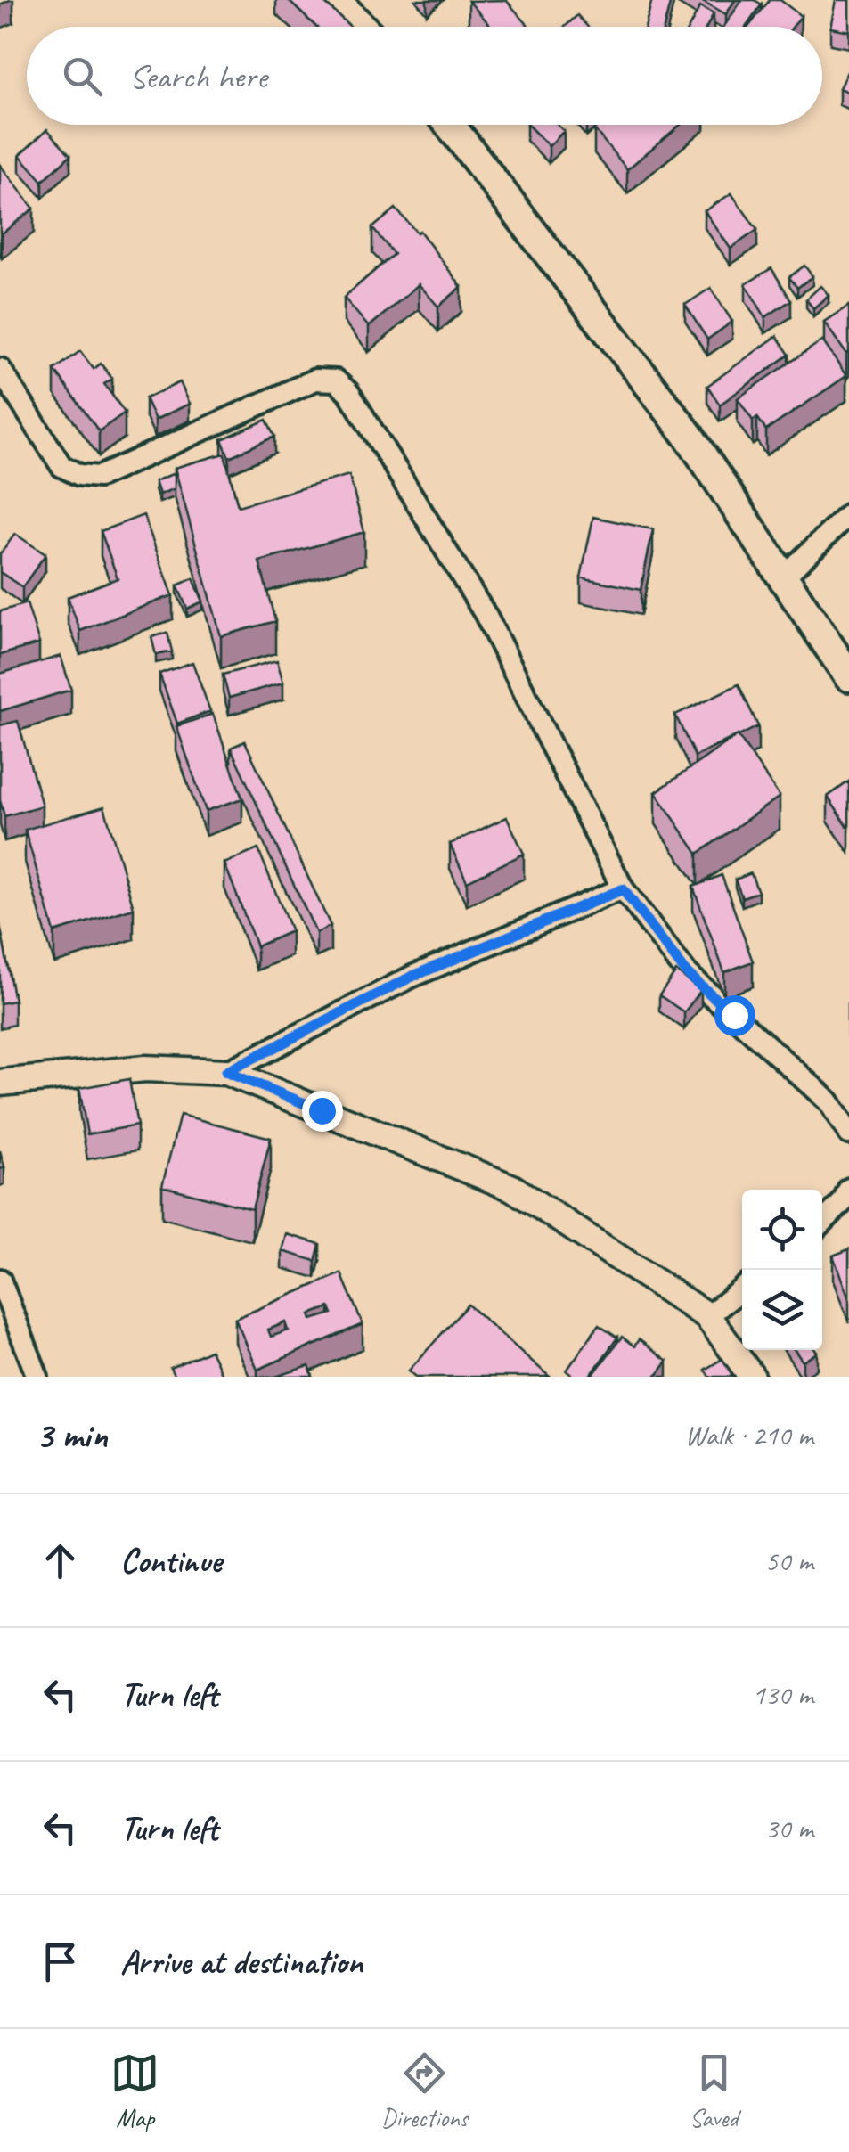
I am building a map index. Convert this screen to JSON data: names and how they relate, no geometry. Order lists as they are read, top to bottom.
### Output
{
  "page": {
    "search": "Search here",
    "heading": ["3 min", "Walk · 210 m"],
    "list": [
      ["Continue", "50 m"],
      ["Turn left", "130 m"],
      ["Turn left", "30 m"],
      "Arrive at destination"
    ],
    "nav": ["Map", "Directions", "Saved"]
  }
}
